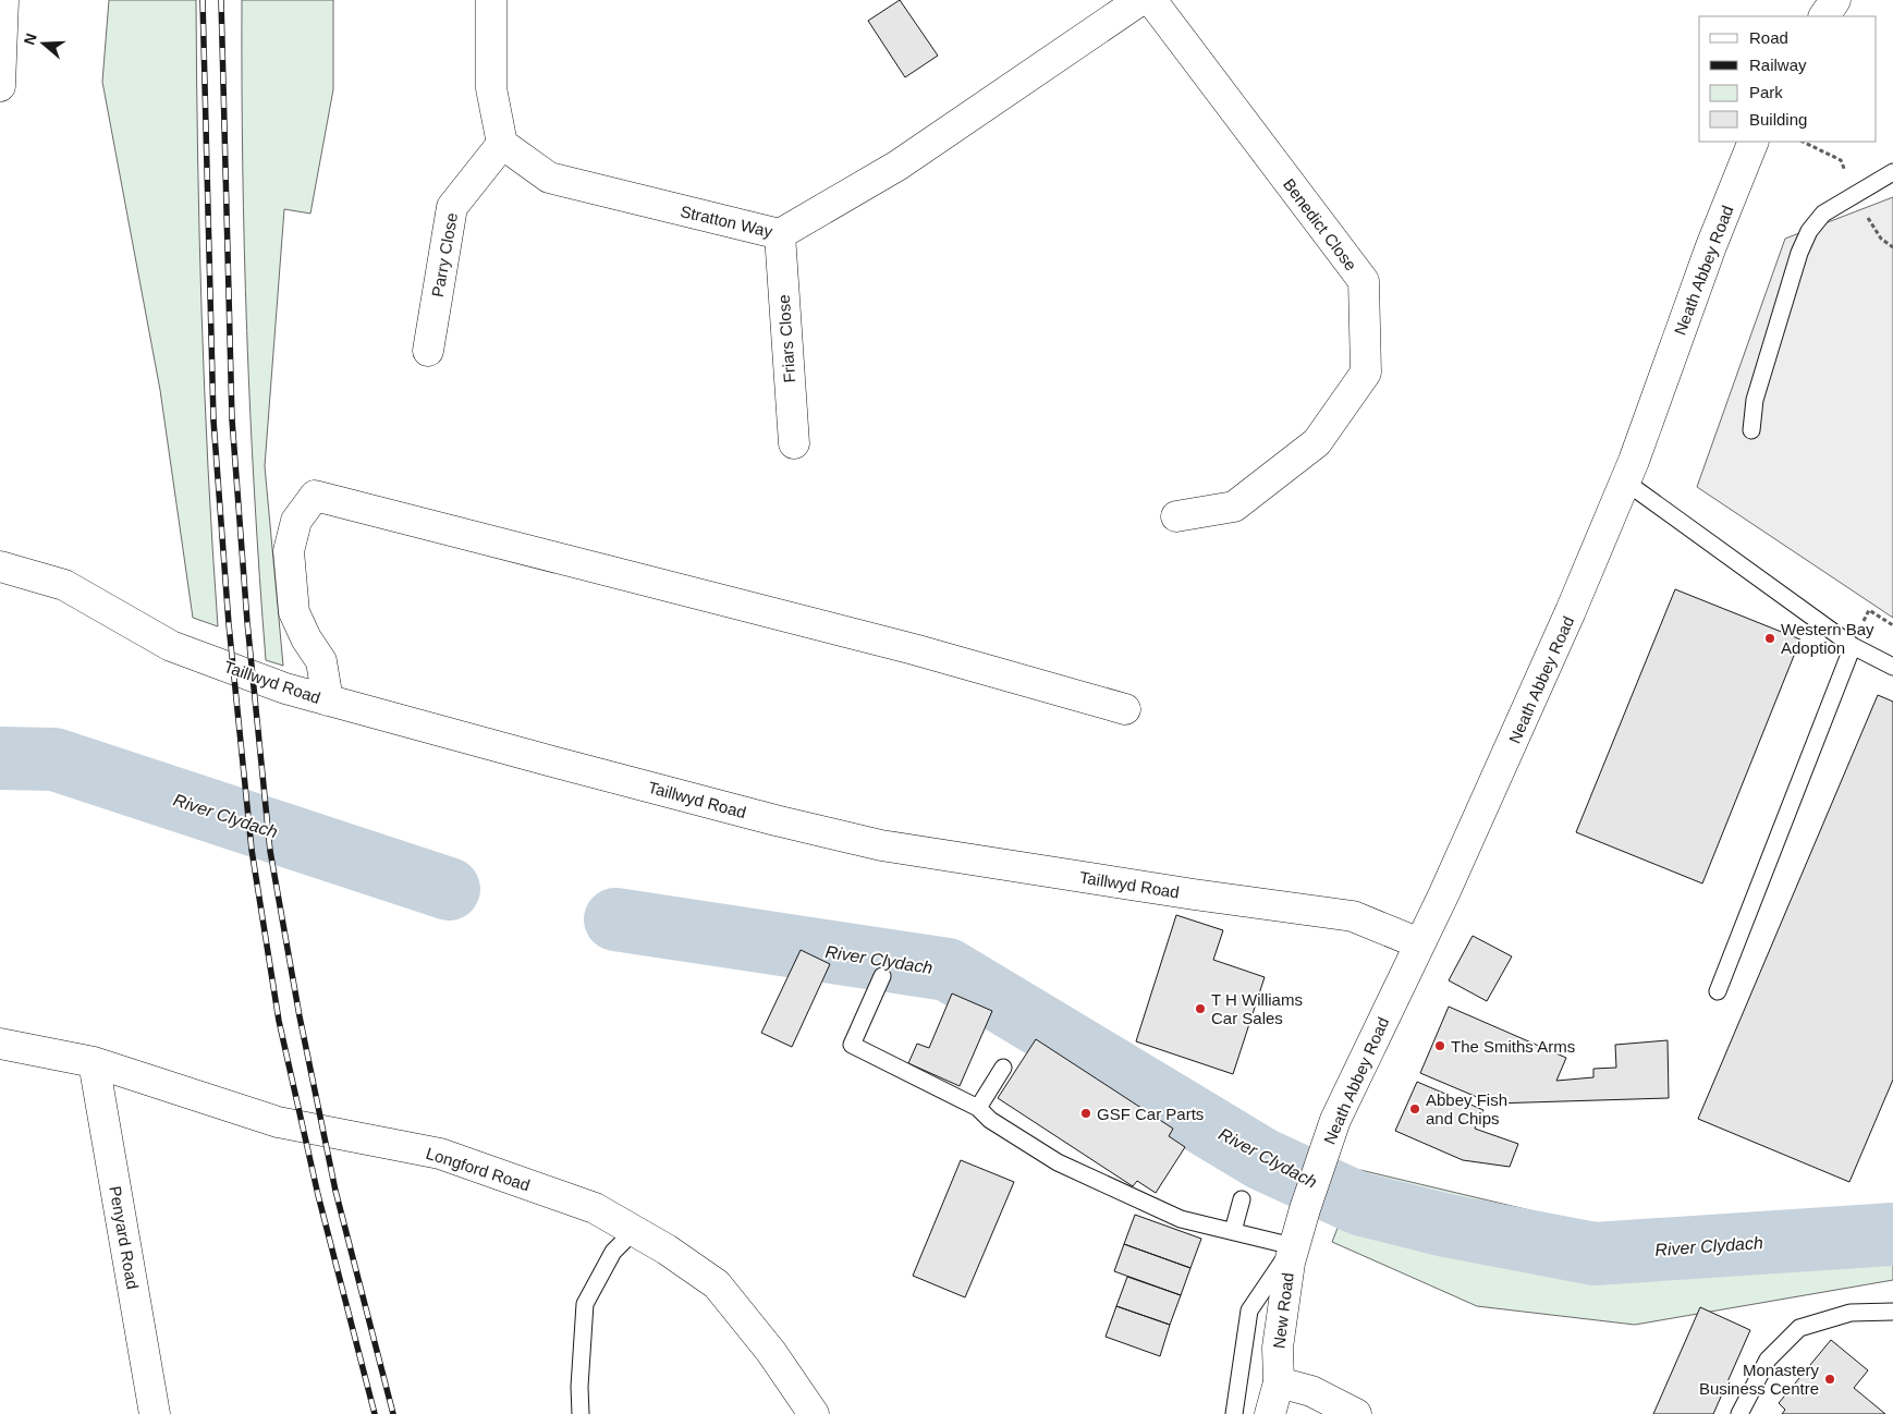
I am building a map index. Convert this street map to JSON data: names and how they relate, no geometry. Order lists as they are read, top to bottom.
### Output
{
  "streets": {
    "street": [
      "Stratton Way",
      "Benedict Close",
      "Parry Close",
      "Neath Abbey Road",
      "Friars Close",
      "Taillwyd Road",
      "Longford Road",
      "Penyard Road",
      "New Road"
    ]
  },
  "crossings": [
    ["Stratton Way", "Parry Close"],
    ["Stratton Way", "Friars Close"],
    ["Neath Abbey Road", "Taillwyd Road"],
    ["Neath Abbey Road", "New Road"],
    ["Longford Road", "Penyard Road"]
  ],
  "water": ["River Clydach"],
  "places": [
    "Western Bay Adoption",
    "T H Williams Car Sales",
    "The Smiths Arms",
    "Abbey Fish and Chips",
    "GSF Car Parts",
    "Monastery Business Centre"
  ],
  "legend": [
    "Road",
    "Railway",
    "Park",
    "Building"
  ],
  "north": "left"
}
